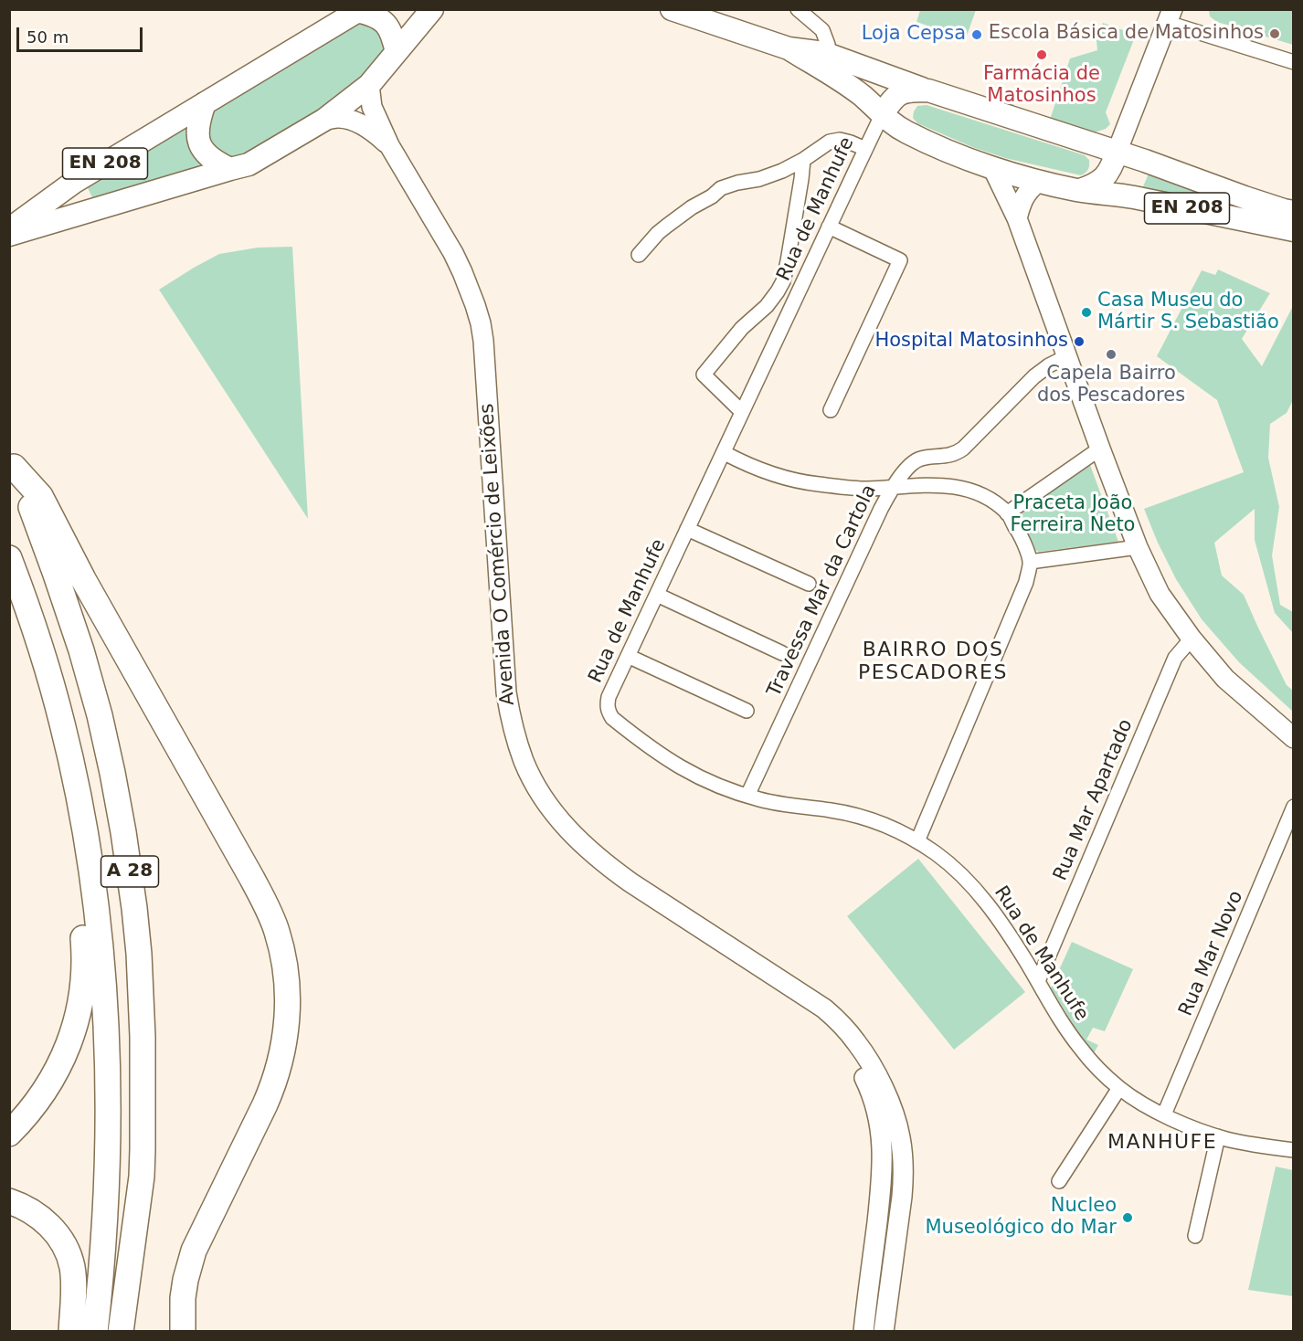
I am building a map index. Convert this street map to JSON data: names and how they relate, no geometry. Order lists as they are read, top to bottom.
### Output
{
  "streets": {
    "highway": ["A 28"],
    "main road": ["EN 208", "Avenida O Comércio de Leixões"],
    "street": [
      "Rua de Manhufe",
      "Travessa Mar da Cartola",
      "Rua Mar Apartado",
      "Rua Mar Novo"
    ]
  },
  "crossings": [
    ["EN 208", "Avenida O Comércio de Leixões"],
    ["Rua de Manhufe", "Travessa Mar da Cartola"],
    ["Rua de Manhufe", "Rua Mar Apartado"],
    ["Rua de Manhufe", "Rua Mar Novo"]
  ],
  "districts": ["BAIRRO DOS PESCADORES", "MANHUFE"],
  "parks": ["Praceta João Ferreira Neto"],
  "places": [
    "Escola Básica de Matosinhos",
    "Loja Cepsa",
    "Farmácia de Matosinhos",
    "Casa Museu do Mártir S. Sebastião",
    "Hospital Matosinhos",
    "Capela Bairro dos Pescadores",
    "Nucleo Museológico do Mar"
  ],
  "scale_bar": "50 m"
}
